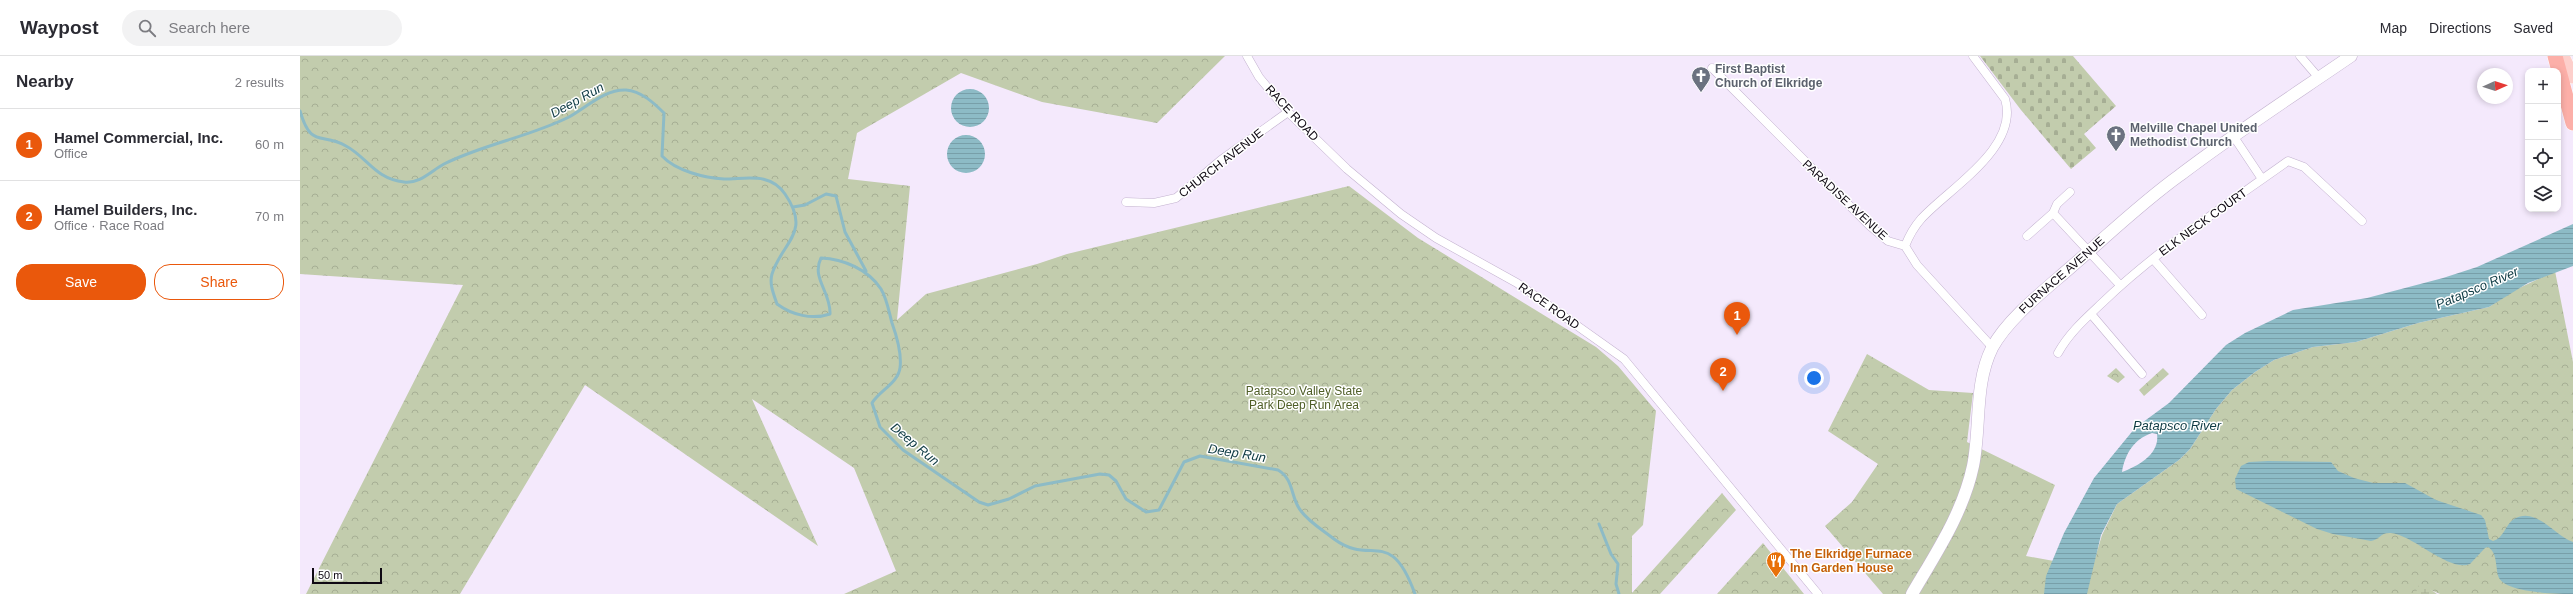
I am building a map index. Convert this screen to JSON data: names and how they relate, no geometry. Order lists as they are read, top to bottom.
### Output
{
  "streets": {
    "street": [
      "RACE ROAD",
      "CHURCH AVENUE",
      "PARADISE AVENUE",
      "ELK NECK COURT",
      "FURNACE AVENUE"
    ]
  },
  "crossings": [
    ["RACE ROAD", "CHURCH AVENUE"]
  ],
  "water": ["Deep Run", "Patapsco River"],
  "parks": ["Patapsco Valley State Park Deep Run Area"],
  "places": {
    "church": ["First Baptist Church of Elkridge", "Melville Chapel United Methodist Church"],
    "restaurant": ["The Elkridge Furnace Inn Garden House"]
  },
  "scale_bar": "50 m",
  "north": "right",
  "page": {
    "header": "Waypost",
    "search": "Search here",
    "nav": ["Map", "Directions", "Saved"],
    "heading": ["Nearby", "2 results"],
    "map_buttons": ["+", "−"],
    "list": [
      {
        "mark": "1",
        "name": "Hamel Commercial, Inc.",
        "note": "Office",
        "value": "60 m"
      },
      {
        "mark": "2",
        "name": "Hamel Builders, Inc.",
        "note": "Office · Race Road",
        "value": "70 m"
      }
    ],
    "buttons": ["Save", "Share"],
    "pins": ["1", "2"],
    "scale": "50 m"
  }
}
